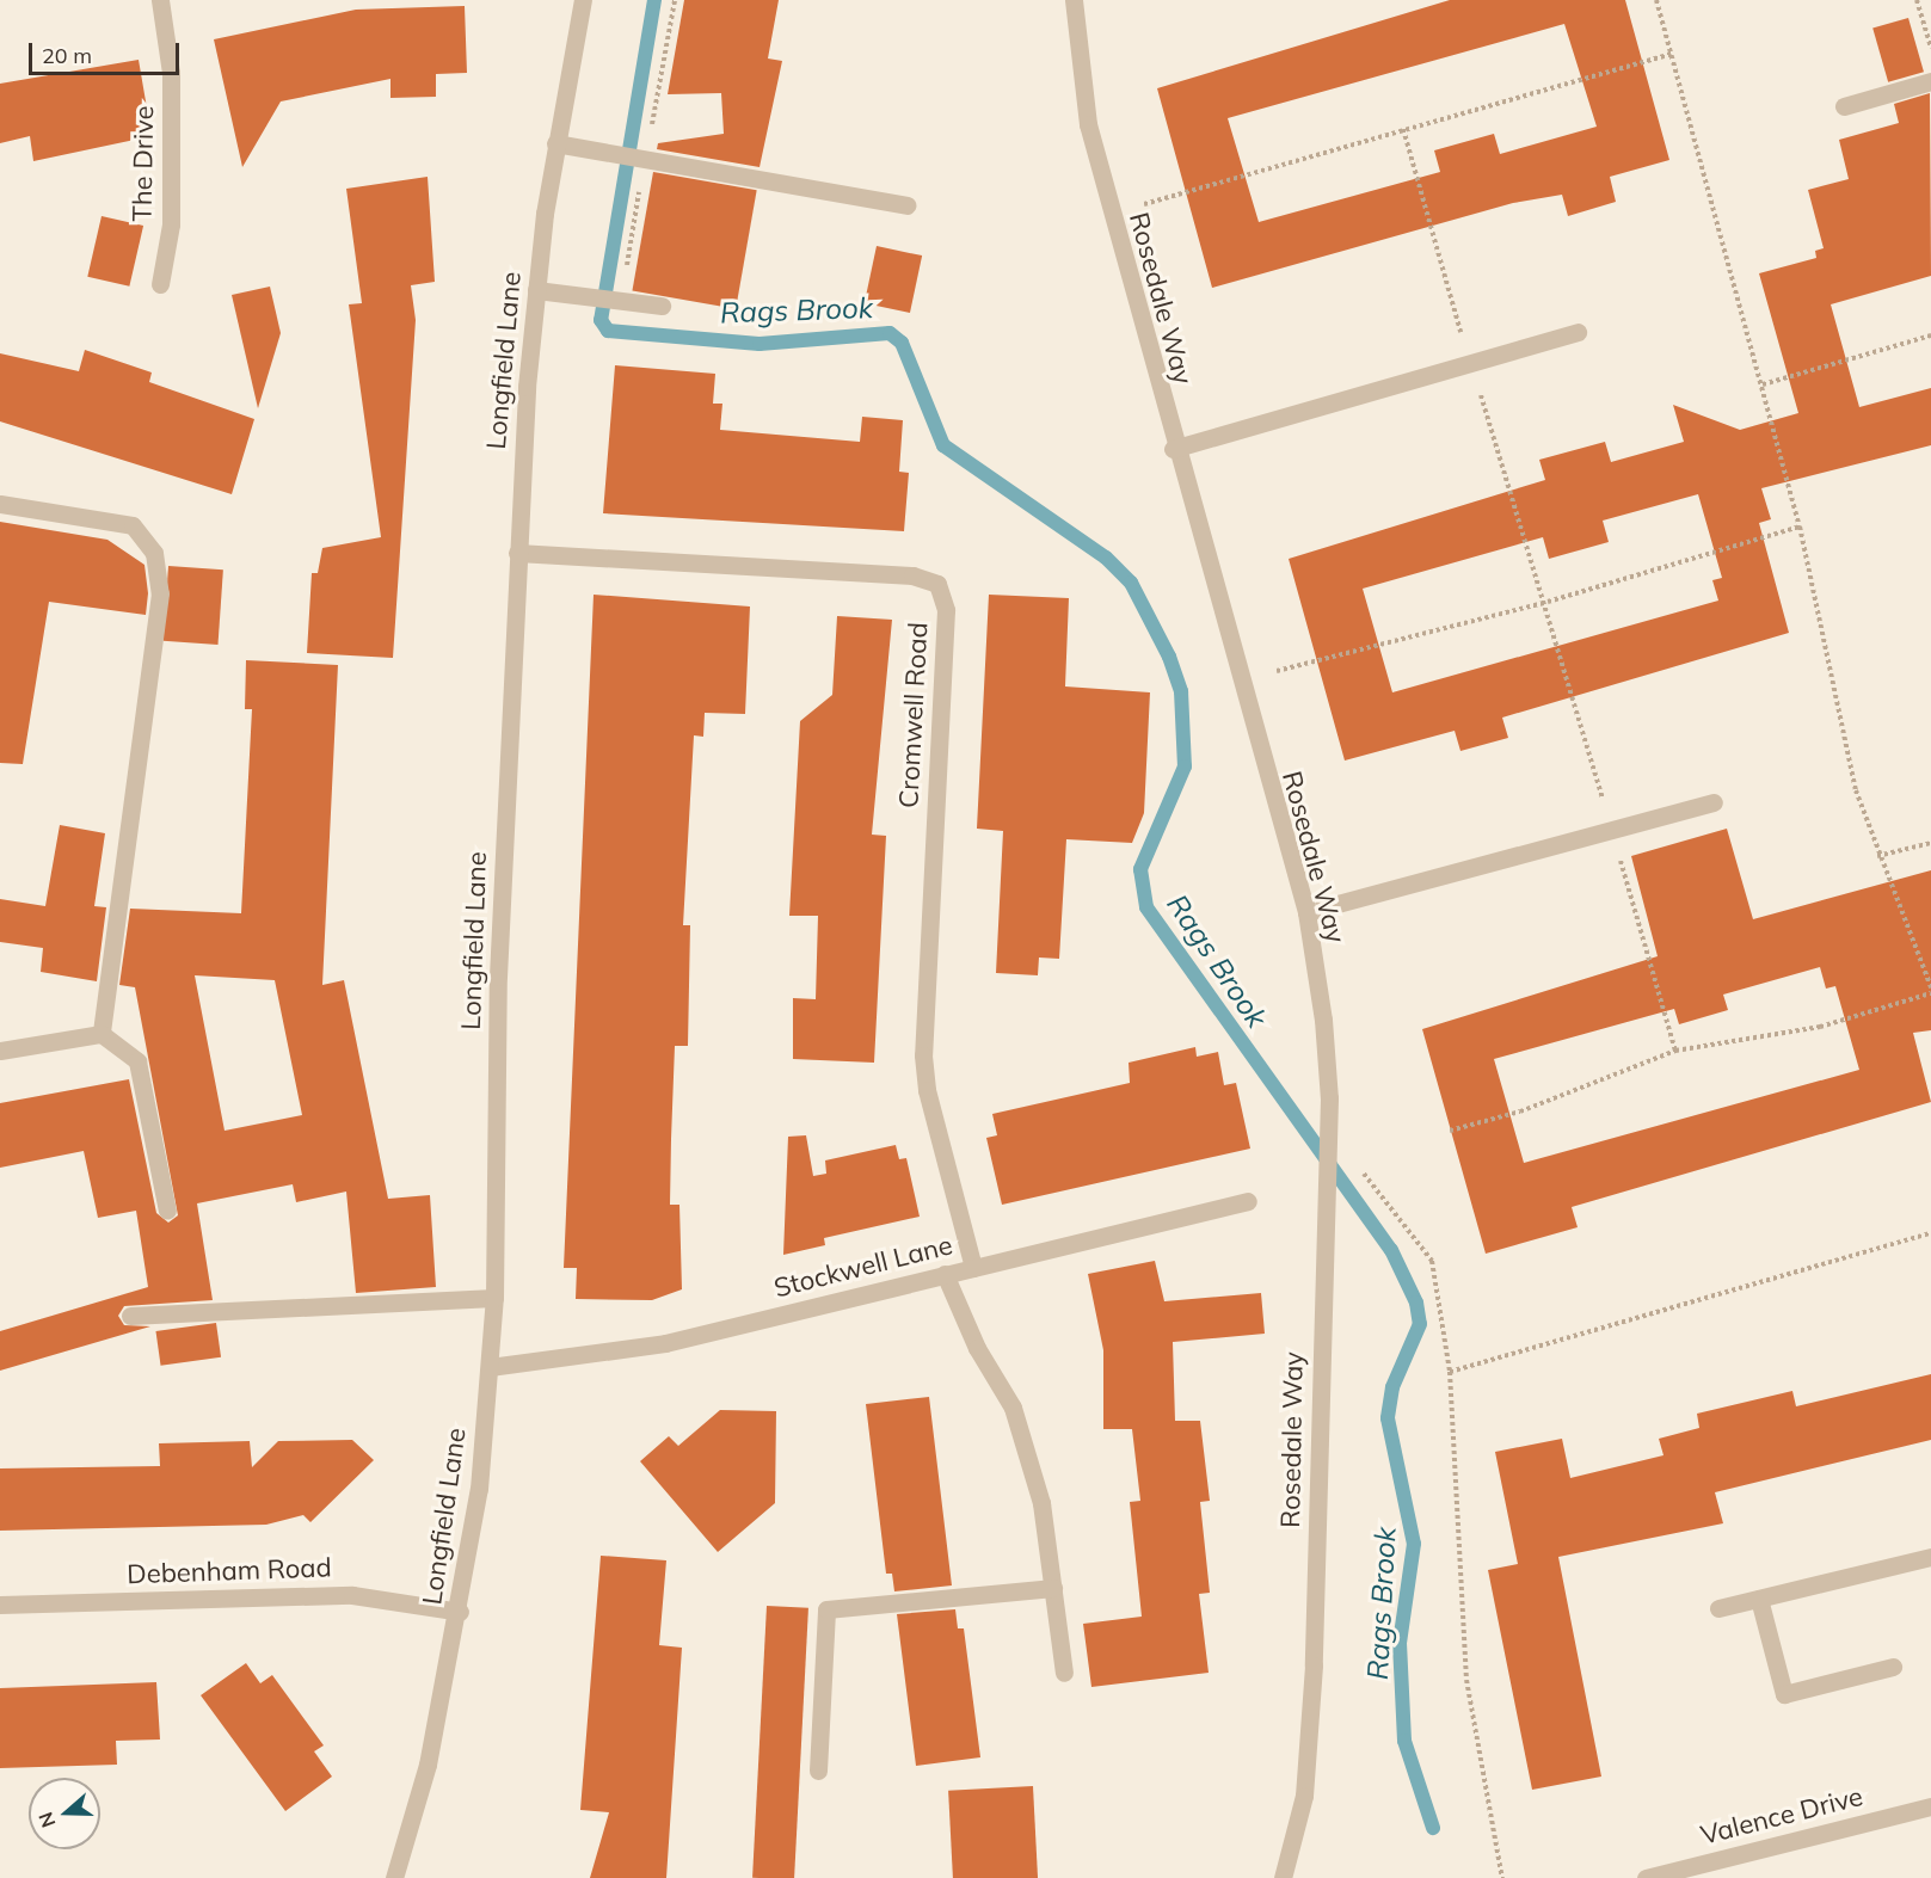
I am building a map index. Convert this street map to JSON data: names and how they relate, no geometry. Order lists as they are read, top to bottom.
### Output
{
  "streets": {
    "street": [
      "The Drive",
      "Rosedale Way",
      "Longfield Lane",
      "Cromwell Road",
      "Stockwell Lane",
      "Debenham Road",
      "Valence Drive"
    ]
  },
  "crossings": [
    ["Longfield Lane", "Cromwell Road"],
    ["Longfield Lane", "Stockwell Lane"],
    ["Longfield Lane", "Debenham Road"],
    ["Cromwell Road", "Stockwell Lane"]
  ],
  "water": ["Rags Brook"],
  "scale_bar": "20 m",
  "north": "left"
}
